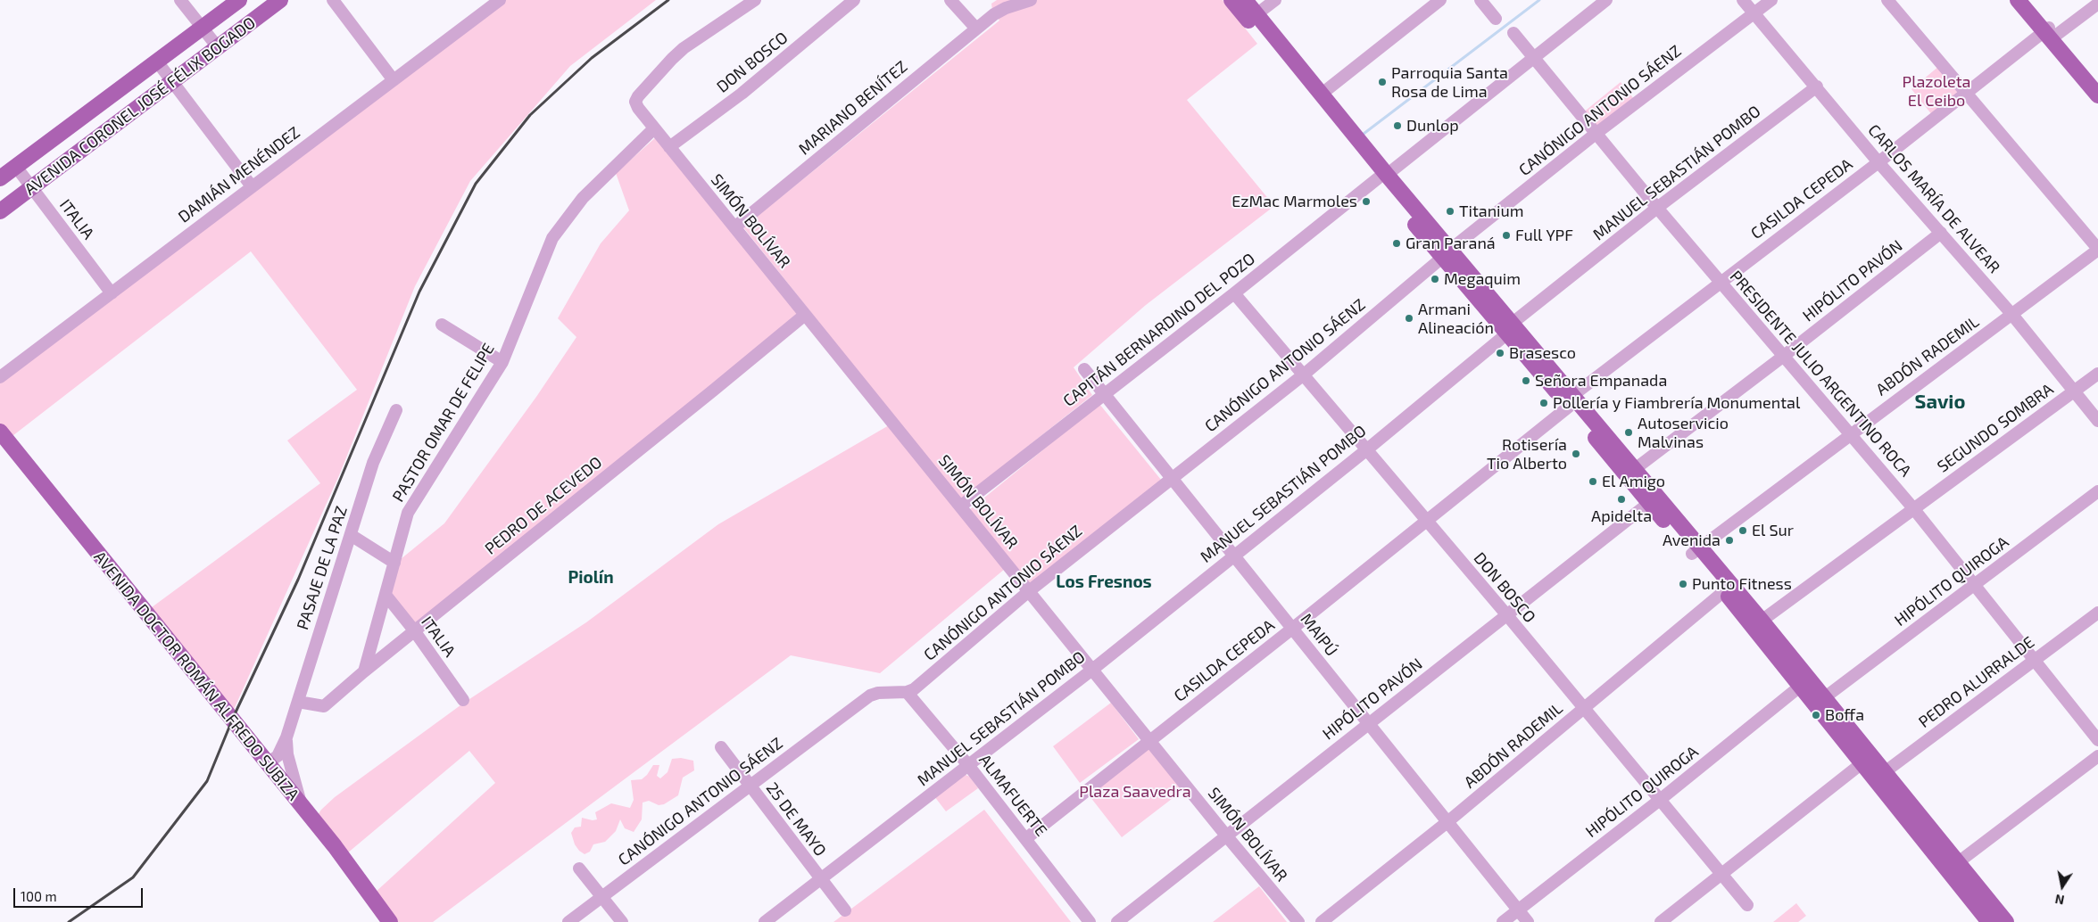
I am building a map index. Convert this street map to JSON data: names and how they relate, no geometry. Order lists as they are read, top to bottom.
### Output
{
  "streets": {
    "main road": ["AVENIDA CORONEL JOSÉ FÉLIX BOGADO", "AVENIDA DOCTOR ROMÁN ALFREDO SUBIZA"],
    "street": [
      "DON BOSCO",
      "MARIANO BENÍTEZ",
      "CANÓNIGO ANTONIO SÁENZ",
      "MANUEL SEBASTIÁN POMBO",
      "DAMIÁN MENÉNDEZ",
      "CASILDA CEPEDA",
      "CARLOS MARÍA DE ALVEAR",
      "ITALIA",
      "SIMÓN BOLÍVAR",
      "HIPÓLITO PAVÓN",
      "CAPITÁN BERNARDINO DEL POZO",
      "ABDÓN RADEMIL",
      "PRESIDENTE JULIO ARGENTINO ROCA",
      "PASTOR OMAR DE FELIPE",
      "SEGUNDO SOMBRA",
      "PEDRO DE ACEVEDO",
      "PASAJE DE LA PAZ",
      "HIPÓLITO QUIROGA",
      "MAIPÚ",
      "PEDRO ALURRALDE",
      "ALMAFUERTE",
      "25 DE MAYO"
    ]
  },
  "crossings": [
    ["DON BOSCO", "CANÓNIGO ANTONIO SÁENZ"],
    ["DON BOSCO", "MANUEL SEBASTIÁN POMBO"],
    ["DON BOSCO", "CASILDA CEPEDA"],
    ["DON BOSCO", "SIMÓN BOLÍVAR"],
    ["DON BOSCO", "HIPÓLITO PAVÓN"],
    ["DON BOSCO", "CAPITÁN BERNARDINO DEL POZO"],
    ["DON BOSCO", "ABDÓN RADEMIL"],
    ["DON BOSCO", "HIPÓLITO QUIROGA"],
    ["AVENIDA CORONEL JOSÉ FÉLIX BOGADO", "ITALIA"],
    ["MARIANO BENÍTEZ", "SIMÓN BOLÍVAR"],
    ["CANÓNIGO ANTONIO SÁENZ", "CARLOS MARÍA DE ALVEAR"],
    ["CANÓNIGO ANTONIO SÁENZ", "SIMÓN BOLÍVAR"],
    ["CANÓNIGO ANTONIO SÁENZ", "PRESIDENTE JULIO ARGENTINO ROCA"],
    ["CANÓNIGO ANTONIO SÁENZ", "MAIPÚ"],
    ["CANÓNIGO ANTONIO SÁENZ", "ALMAFUERTE"],
    ["CANÓNIGO ANTONIO SÁENZ", "25 DE MAYO"],
    ["MANUEL SEBASTIÁN POMBO", "CARLOS MARÍA DE ALVEAR"],
    ["MANUEL SEBASTIÁN POMBO", "SIMÓN BOLÍVAR"],
    ["MANUEL SEBASTIÁN POMBO", "PRESIDENTE JULIO ARGENTINO ROCA"],
    ["MANUEL SEBASTIÁN POMBO", "MAIPÚ"],
    ["MANUEL SEBASTIÁN POMBO", "ALMAFUERTE"],
    ["MANUEL SEBASTIÁN POMBO", "25 DE MAYO"],
    ["DAMIÁN MENÉNDEZ", "ITALIA"],
    ["CASILDA CEPEDA", "CARLOS MARÍA DE ALVEAR"],
    ["CASILDA CEPEDA", "SIMÓN BOLÍVAR"],
    ["CASILDA CEPEDA", "PRESIDENTE JULIO ARGENTINO ROCA"],
    ["CASILDA CEPEDA", "MAIPÚ"],
    ["CASILDA CEPEDA", "ALMAFUERTE"],
    ["CARLOS MARÍA DE ALVEAR", "HIPÓLITO PAVÓN"],
    ["CARLOS MARÍA DE ALVEAR", "ABDÓN RADEMIL"],
    ["CARLOS MARÍA DE ALVEAR", "SEGUNDO SOMBRA"],
    ["ITALIA", "PASTOR OMAR DE FELIPE"],
    ["ITALIA", "PEDRO DE ACEVEDO"],
    ["SIMÓN BOLÍVAR", "HIPÓLITO PAVÓN"],
    ["SIMÓN BOLÍVAR", "CAPITÁN BERNARDINO DEL POZO"],
    ["SIMÓN BOLÍVAR", "PASTOR OMAR DE FELIPE"],
    ["SIMÓN BOLÍVAR", "PEDRO DE ACEVEDO"],
    ["HIPÓLITO PAVÓN", "PRESIDENTE JULIO ARGENTINO ROCA"],
    ["HIPÓLITO PAVÓN", "MAIPÚ"],
    ["CAPITÁN BERNARDINO DEL POZO", "PRESIDENTE JULIO ARGENTINO ROCA"],
    ["CAPITÁN BERNARDINO DEL POZO", "MAIPÚ"],
    ["ABDÓN RADEMIL", "PRESIDENTE JULIO ARGENTINO ROCA"],
    ["ABDÓN RADEMIL", "MAIPÚ"],
    ["PRESIDENTE JULIO ARGENTINO ROCA", "SEGUNDO SOMBRA"],
    ["PRESIDENTE JULIO ARGENTINO ROCA", "HIPÓLITO QUIROGA"],
    ["PRESIDENTE JULIO ARGENTINO ROCA", "PEDRO ALURRALDE"],
    ["PASTOR OMAR DE FELIPE", "PEDRO DE ACEVEDO"],
    ["PEDRO DE ACEVEDO", "PASAJE DE LA PAZ"],
    ["PASAJE DE LA PAZ", "AVENIDA DOCTOR ROMÁN ALFREDO SUBIZA"],
    ["HIPÓLITO QUIROGA", "MAIPÚ"]
  ],
  "districts": ["Savio", "Piolín", "Los Fresnos"],
  "parks": ["Plazoleta El Ceibo", "Plaza Saavedra"],
  "places": [
    "Parroquia Santa Rosa de Lima",
    "Dunlop",
    "EzMac Marmoles",
    "Titanium",
    "Full YPF",
    "Gran Paraná",
    "Megaquim",
    "Armani Alineación",
    "Brasesco",
    "Señora Empanada",
    "Pollería y Fiambrería Monumental",
    "Autoservicio Malvinas",
    "Rotisería Tio Alberto",
    "El Amigo",
    "Apidelta",
    "El Sur",
    "Avenida",
    "Punto Fitness",
    "Boffa"
  ],
  "scale_bar": "100 m",
  "north": "bottom"
}
